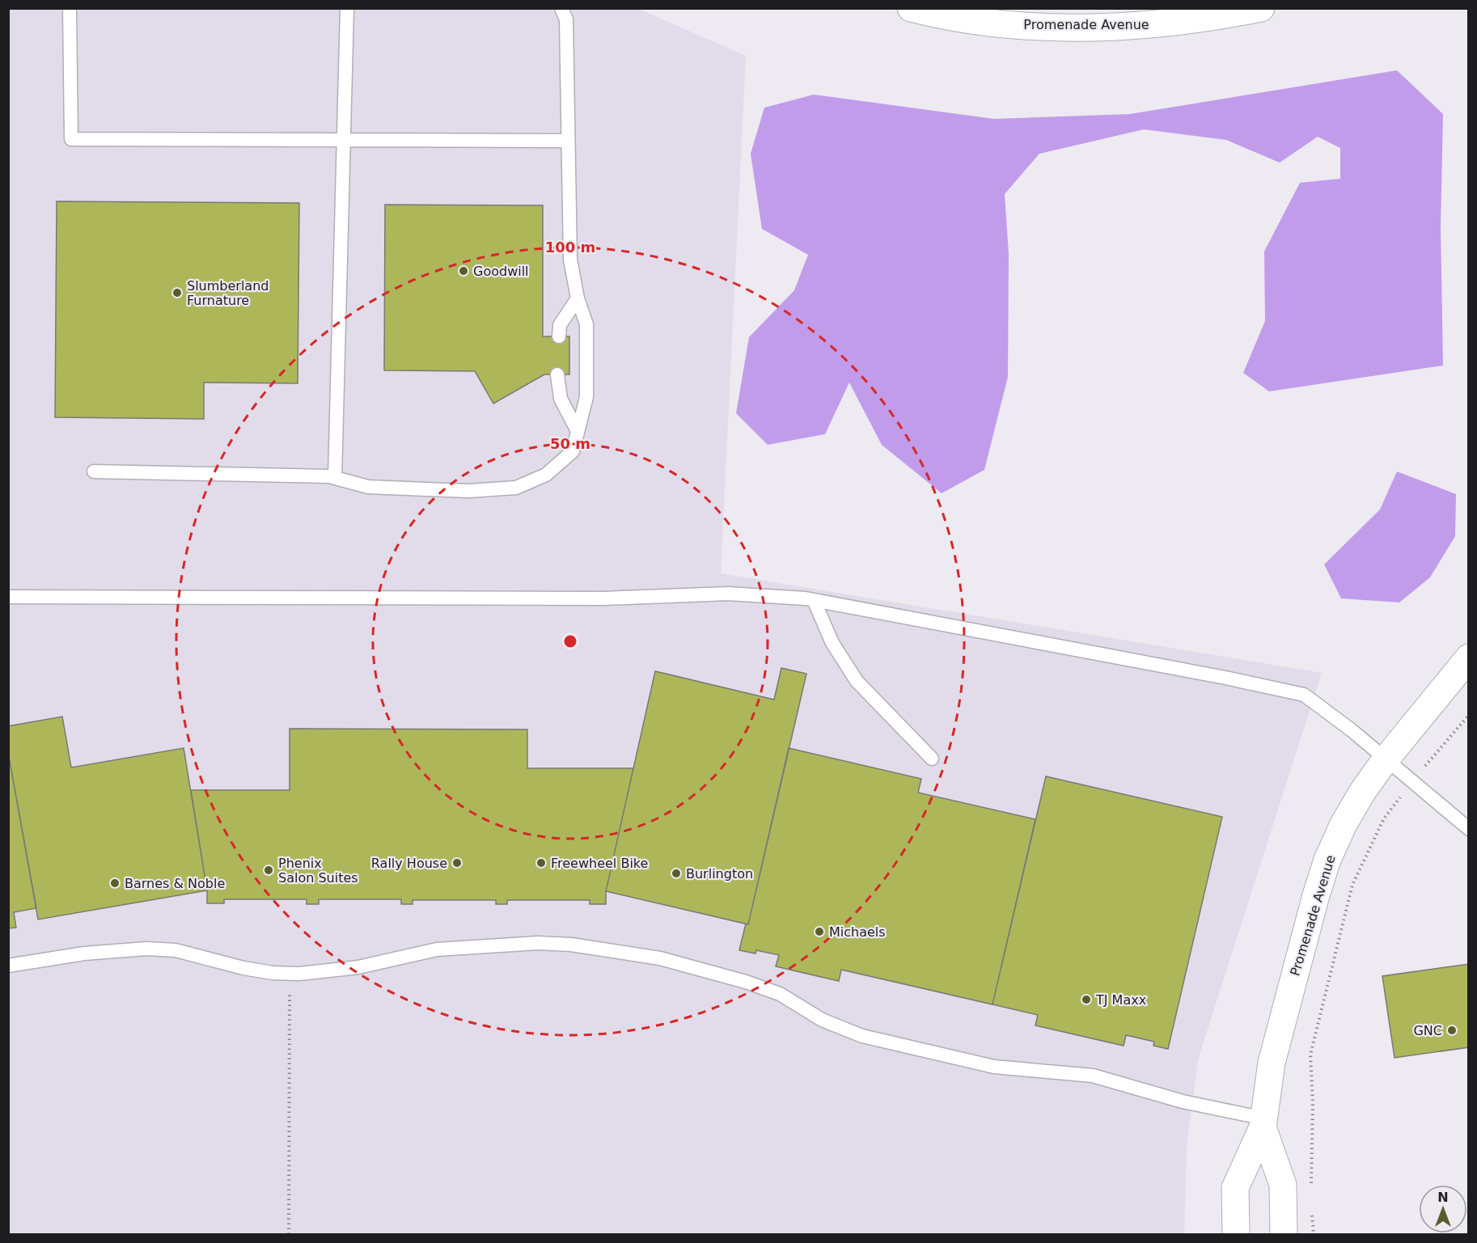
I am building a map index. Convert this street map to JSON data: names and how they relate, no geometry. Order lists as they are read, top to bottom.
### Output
{
  "streets": {
    "street": ["Promenade Avenue"]
  },
  "places": [
    "Goodwill",
    "Slumberland Furnature",
    "Rally House",
    "Freewheel Bike",
    "Phenix Salon Suites",
    "Burlington",
    "Barnes & Noble",
    "Michaels",
    "TJ Maxx",
    "GNC"
  ],
  "north": "top",
  "rings": ["100 m", "50 m"]
}
